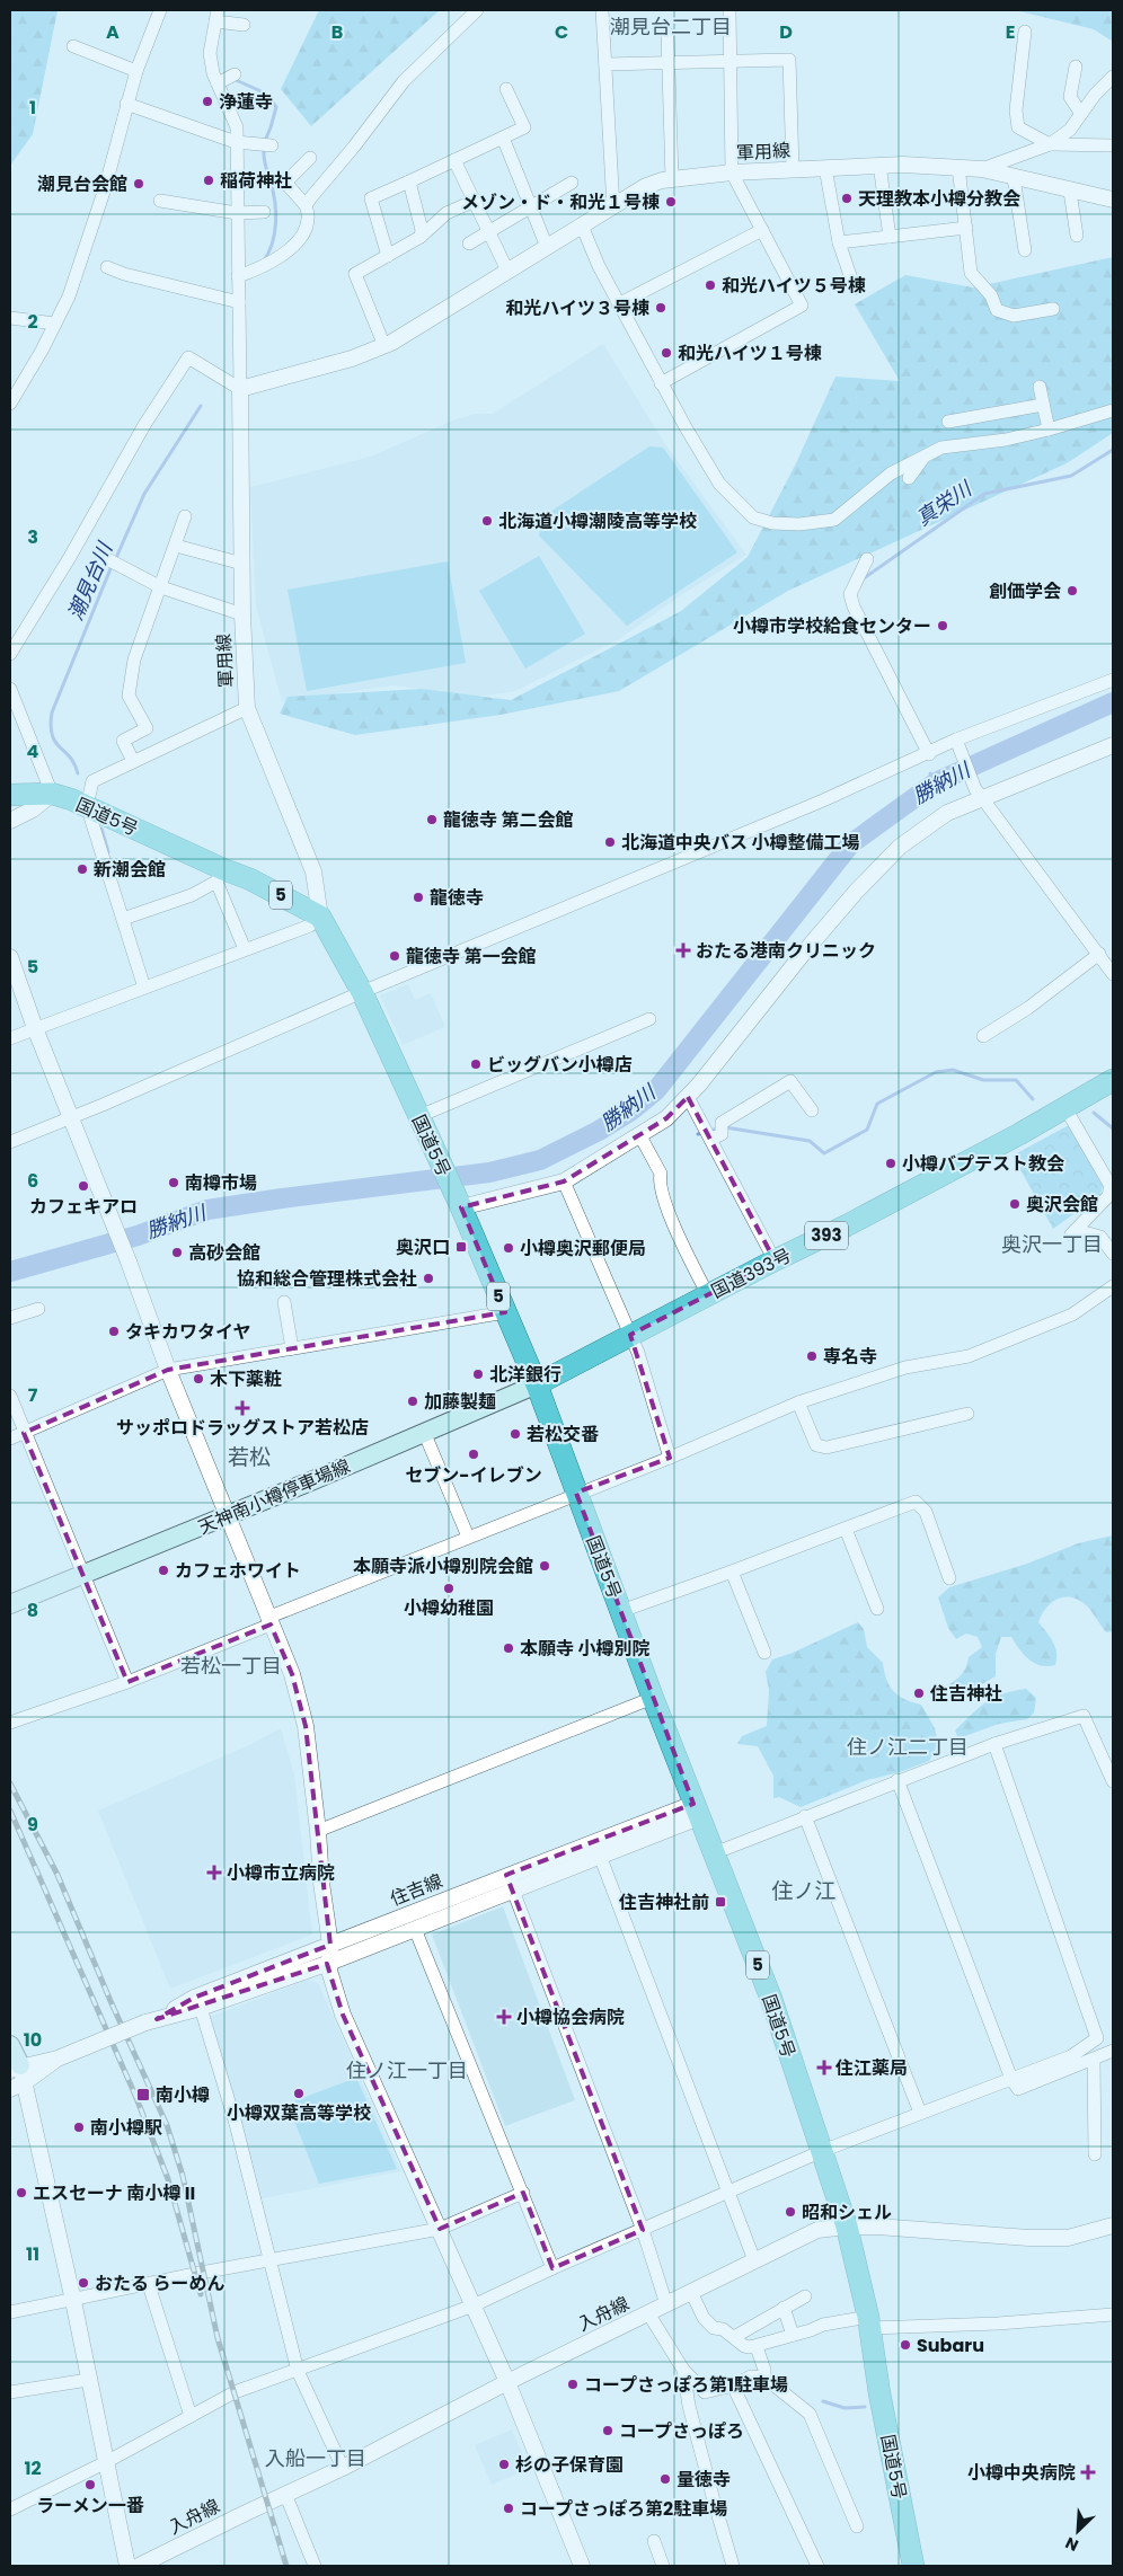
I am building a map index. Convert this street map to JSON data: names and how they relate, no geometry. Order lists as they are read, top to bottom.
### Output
{
  "streets": {
    "highway": [
      "国道5号",
      "5",
      "393",
      "国道393号"
    ],
    "main road": ["天神南小樽停車場線"],
    "street": ["軍用線", "住吉線", "入舟線"]
  },
  "crossings": [
    ["軍用線", "国道5号"],
    ["国道5号", "国道393号"],
    ["国道5号", "天神南小樽停車場線"],
    ["国道5号", "住吉線"],
    ["国道5号", "入舟線"],
    ["国道393号", "天神南小樽停車場線"]
  ],
  "districts": [
    "潮見台二丁目",
    "奥沢一丁目",
    "若松",
    "若松一丁目",
    "住ノ江二丁目",
    "住ノ江",
    "住ノ江一丁目",
    "入船一丁目"
  ],
  "water": ["真栄川", "潮見台川", "勝納川"],
  "places": {
    "other": [
      "浄蓮寺",
      "稲荷神社",
      "潮見台会館",
      "天理教本小樽分教会",
      "メゾン・ド・和光１号棟",
      "和光ハイツ５号棟",
      "和光ハイツ３号棟",
      "和光ハイツ１号棟",
      "北海道小樽潮陵高等学校",
      "創価学会",
      "小樽市学校給食センター",
      "龍徳寺 第二会館",
      "北海道中央バス 小樽整備工場",
      "新潮会館",
      "龍徳寺",
      "龍徳寺 第一会館",
      "ビッグバン小樽店",
      "小樽バプテスト教会",
      "南樽市場",
      "カフェキアロ",
      "奥沢会館",
      "小樽奥沢郵便局",
      "高砂会館",
      "協和総合管理株式会社",
      "タキカワタイヤ",
      "専名寺",
      "北洋銀行",
      "木下薬粧",
      "加藤製麺",
      "若松交番",
      "セブン-イレブン",
      "本願寺派小樽別院会館",
      "カフェホワイト",
      "小樽幼稚園",
      "本願寺 小樽別院",
      "住吉神社",
      "小樽双葉高等学校",
      "南小樽駅",
      "エスセーナ 南小樽 II",
      "昭和シェル",
      "おたる らーめん",
      "Subaru",
      "コープさっぽろ第1駐車場",
      "コープさっぽろ",
      "杉の子保育園",
      "量徳寺",
      "ラーメン一番",
      "コープさっぽろ第2駐車場"
    ],
    "health": [
      "おたる港南クリニック",
      "サッポロドラッグストア若松店",
      "小樽市立病院",
      "小樽協会病院",
      "住江薬局",
      "小樽中央病院"
    ],
    "transit": ["奥沢口", "住吉神社前", "南小樽"]
  },
  "north": "bottom left",
  "grid": {
    "columns": [
      "A",
      "B",
      "C",
      "D",
      "E"
    ],
    "rows": [
      "1",
      "2",
      "3",
      "4",
      "5",
      "6",
      "7",
      "8",
      "9",
      "10",
      "11",
      "12"
    ]
  }
}
